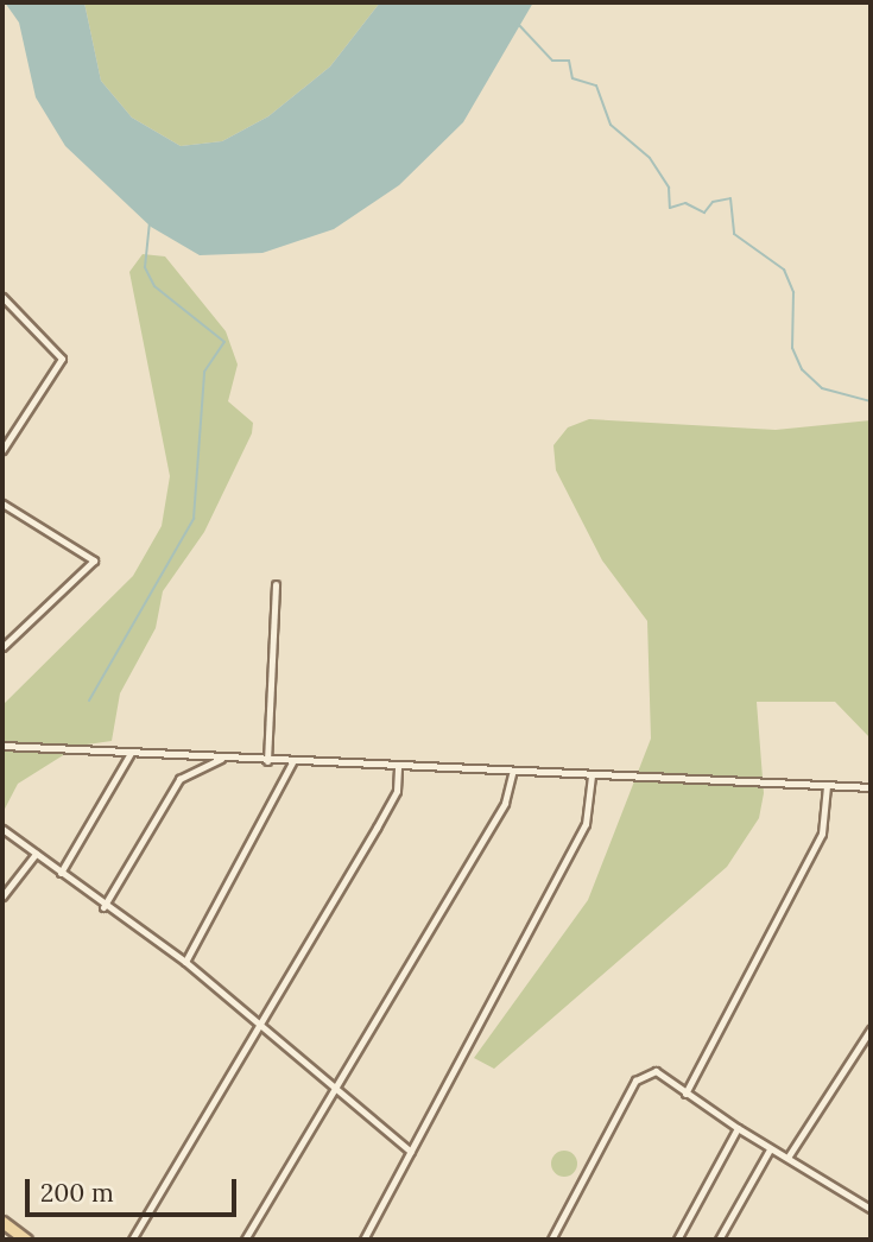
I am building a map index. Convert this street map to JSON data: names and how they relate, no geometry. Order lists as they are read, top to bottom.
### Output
{
  "scale_bar": "200 m"
}
